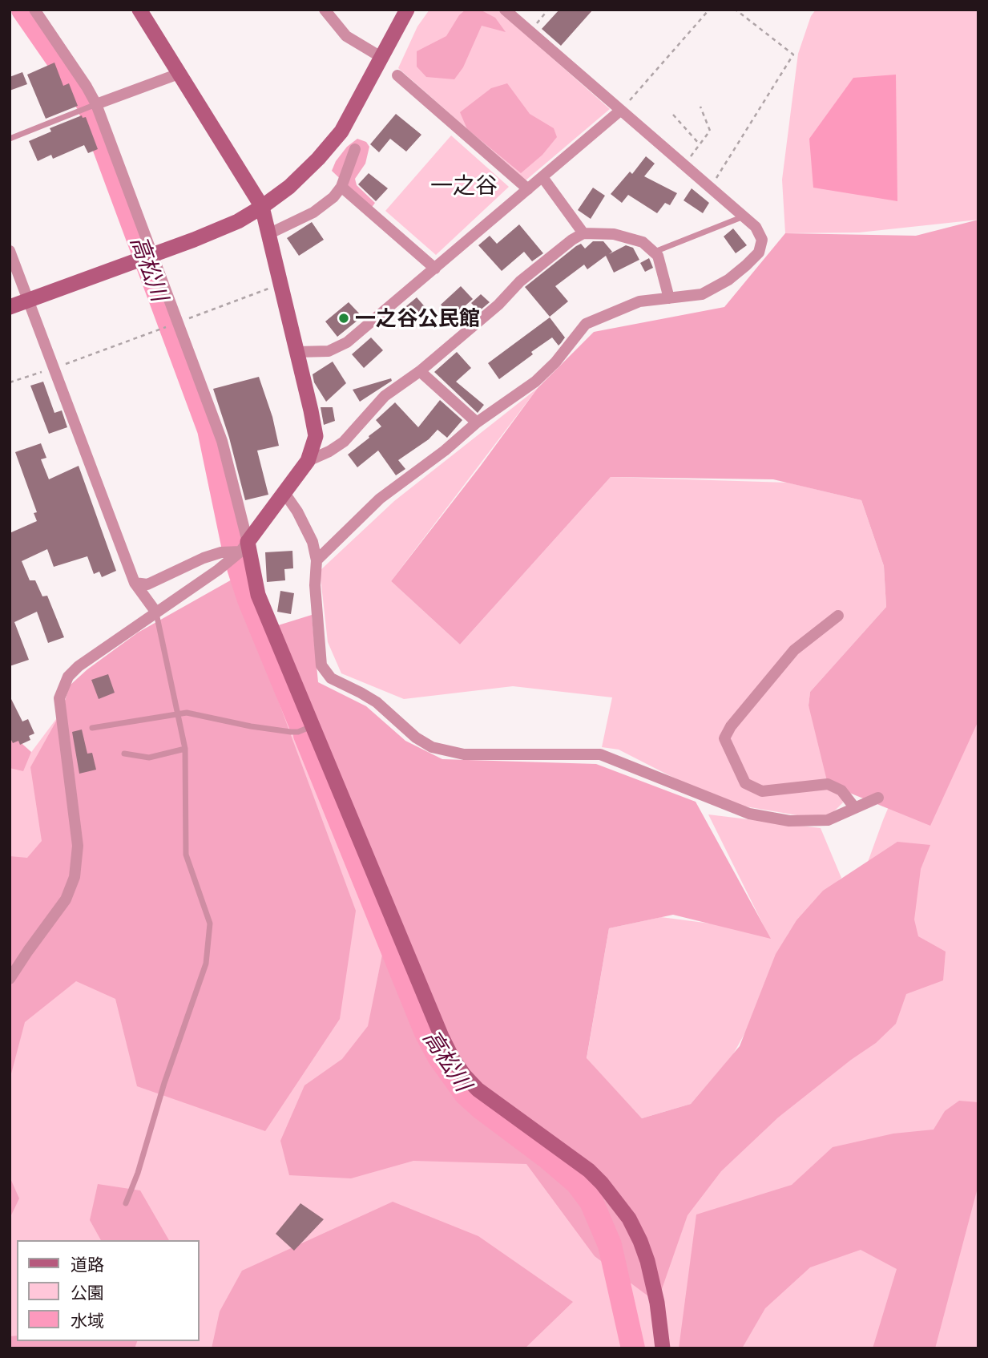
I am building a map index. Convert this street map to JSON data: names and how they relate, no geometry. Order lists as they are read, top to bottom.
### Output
{
  "districts": ["一之谷"],
  "water": ["高松川"],
  "places": ["一之谷公民館"],
  "legend": ["道路", "公園", "水域"]
}
